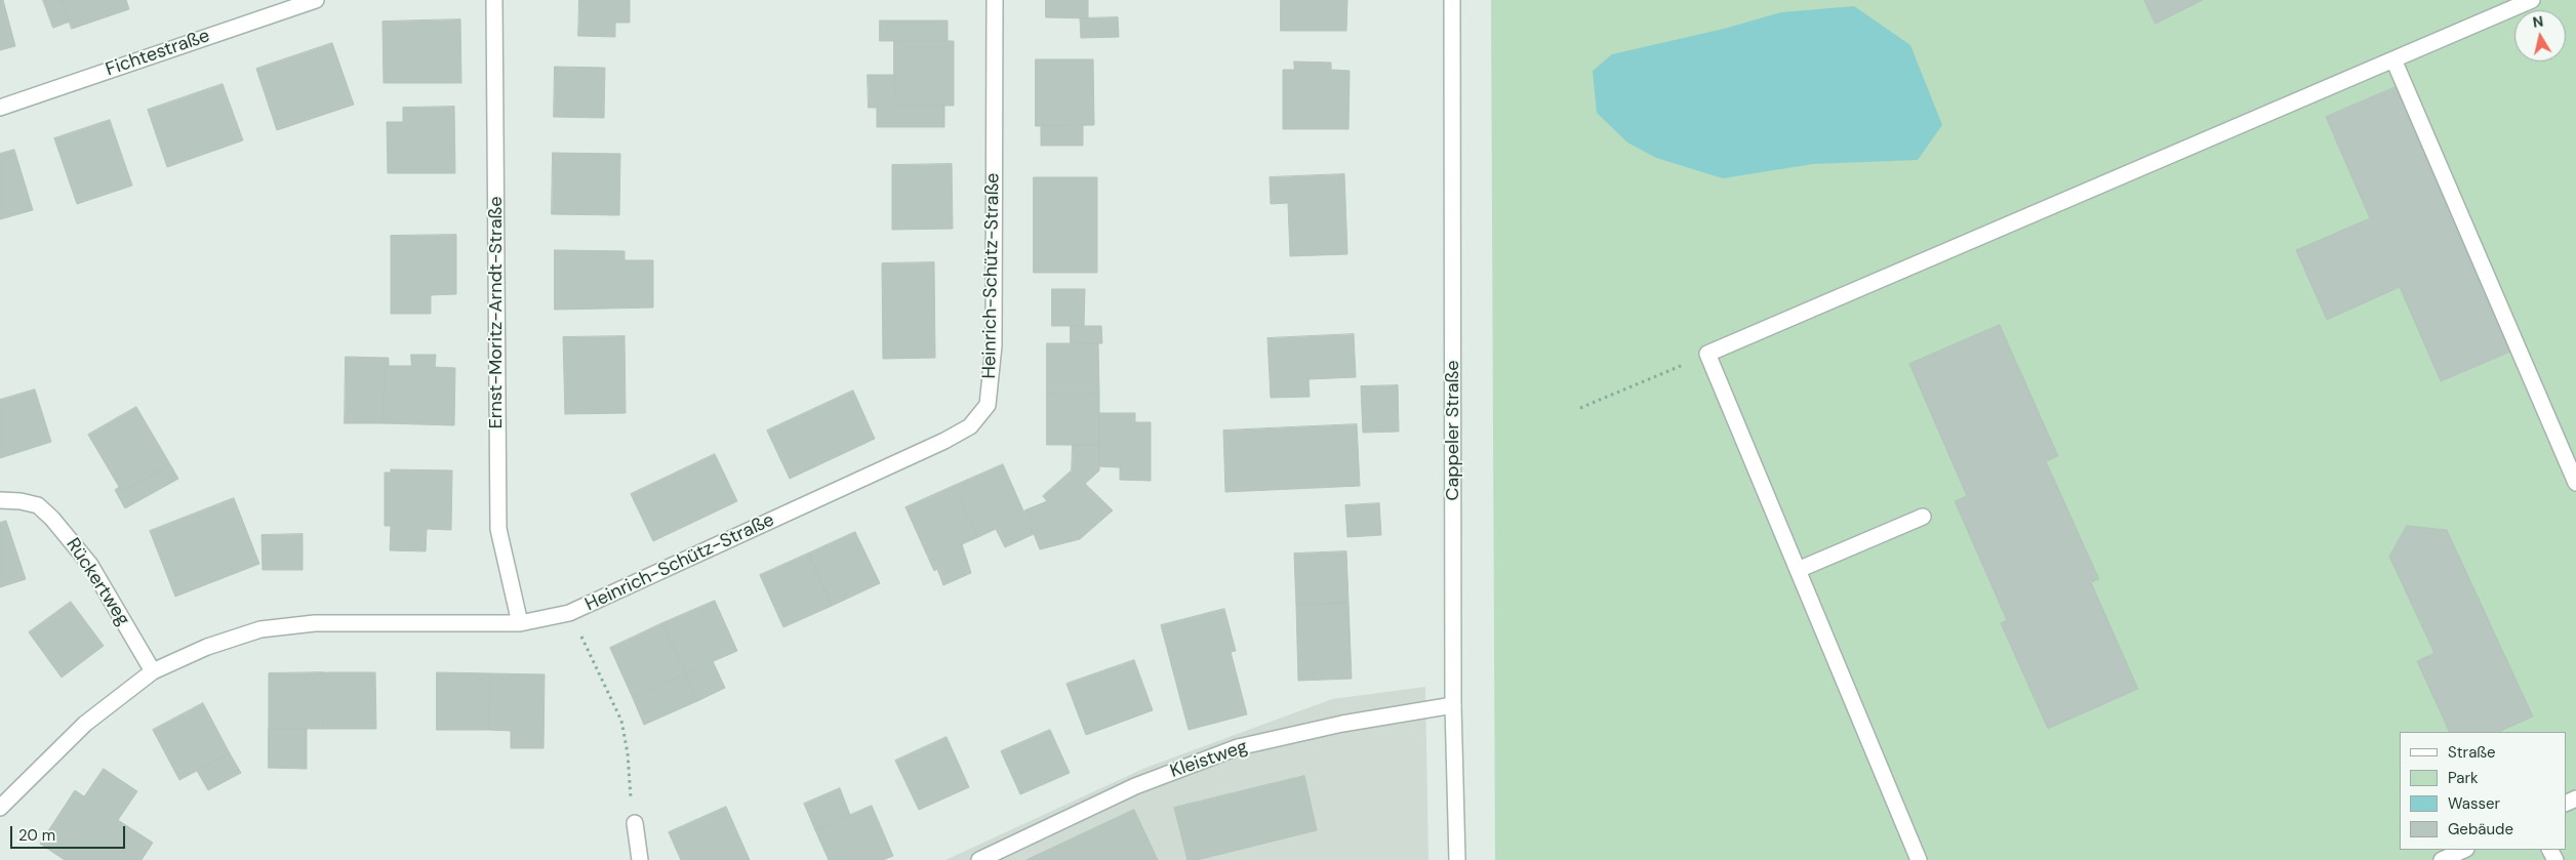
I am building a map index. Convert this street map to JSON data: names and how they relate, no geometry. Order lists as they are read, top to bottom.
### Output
{
  "streets": {
    "street": [
      "Fichtestraße",
      "Heinrich-Schütz-Straße",
      "Ernst-Moritz-Arndt-Straße",
      "Cappeler Straße",
      "Rückertweg",
      "Kleistweg"
    ]
  },
  "crossings": [
    ["Heinrich-Schütz-Straße", "Ernst-Moritz-Arndt-Straße"],
    ["Heinrich-Schütz-Straße", "Rückertweg"],
    ["Cappeler Straße", "Kleistweg"]
  ],
  "legend": [
    "Straße",
    "Park",
    "Wasser",
    "Gebäude"
  ],
  "scale_bar": "20 m",
  "north": "top"
}
